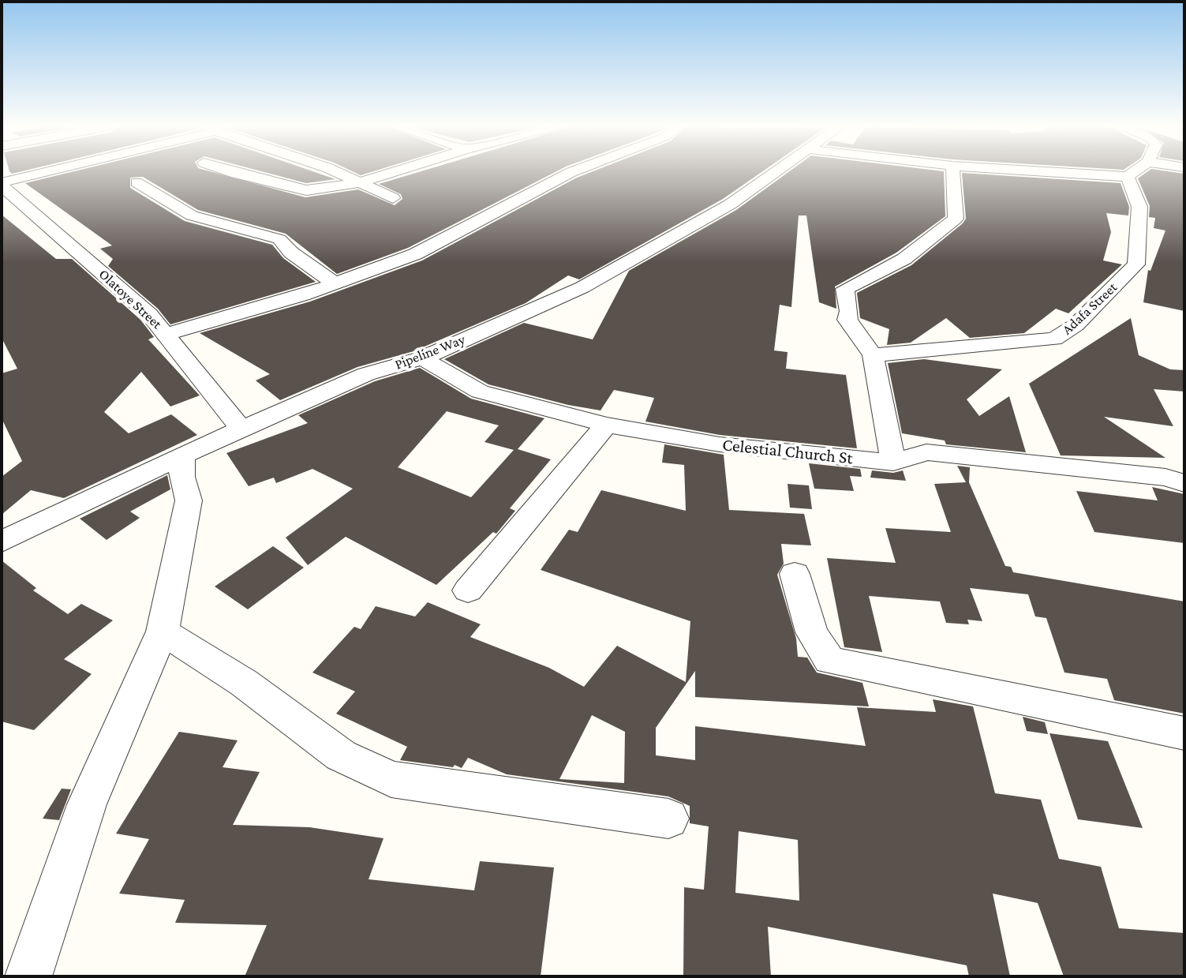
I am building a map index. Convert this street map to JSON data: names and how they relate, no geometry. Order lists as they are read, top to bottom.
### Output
{
  "streets": {
    "street": [
      "Olatoye Street",
      "Adafa Street",
      "Pipeline Way",
      "Celestial Church St"
    ]
  },
  "crossings": [
    ["Olatoye Street", "Pipeline Way"],
    ["Pipeline Way", "Celestial Church St"]
  ]
}
